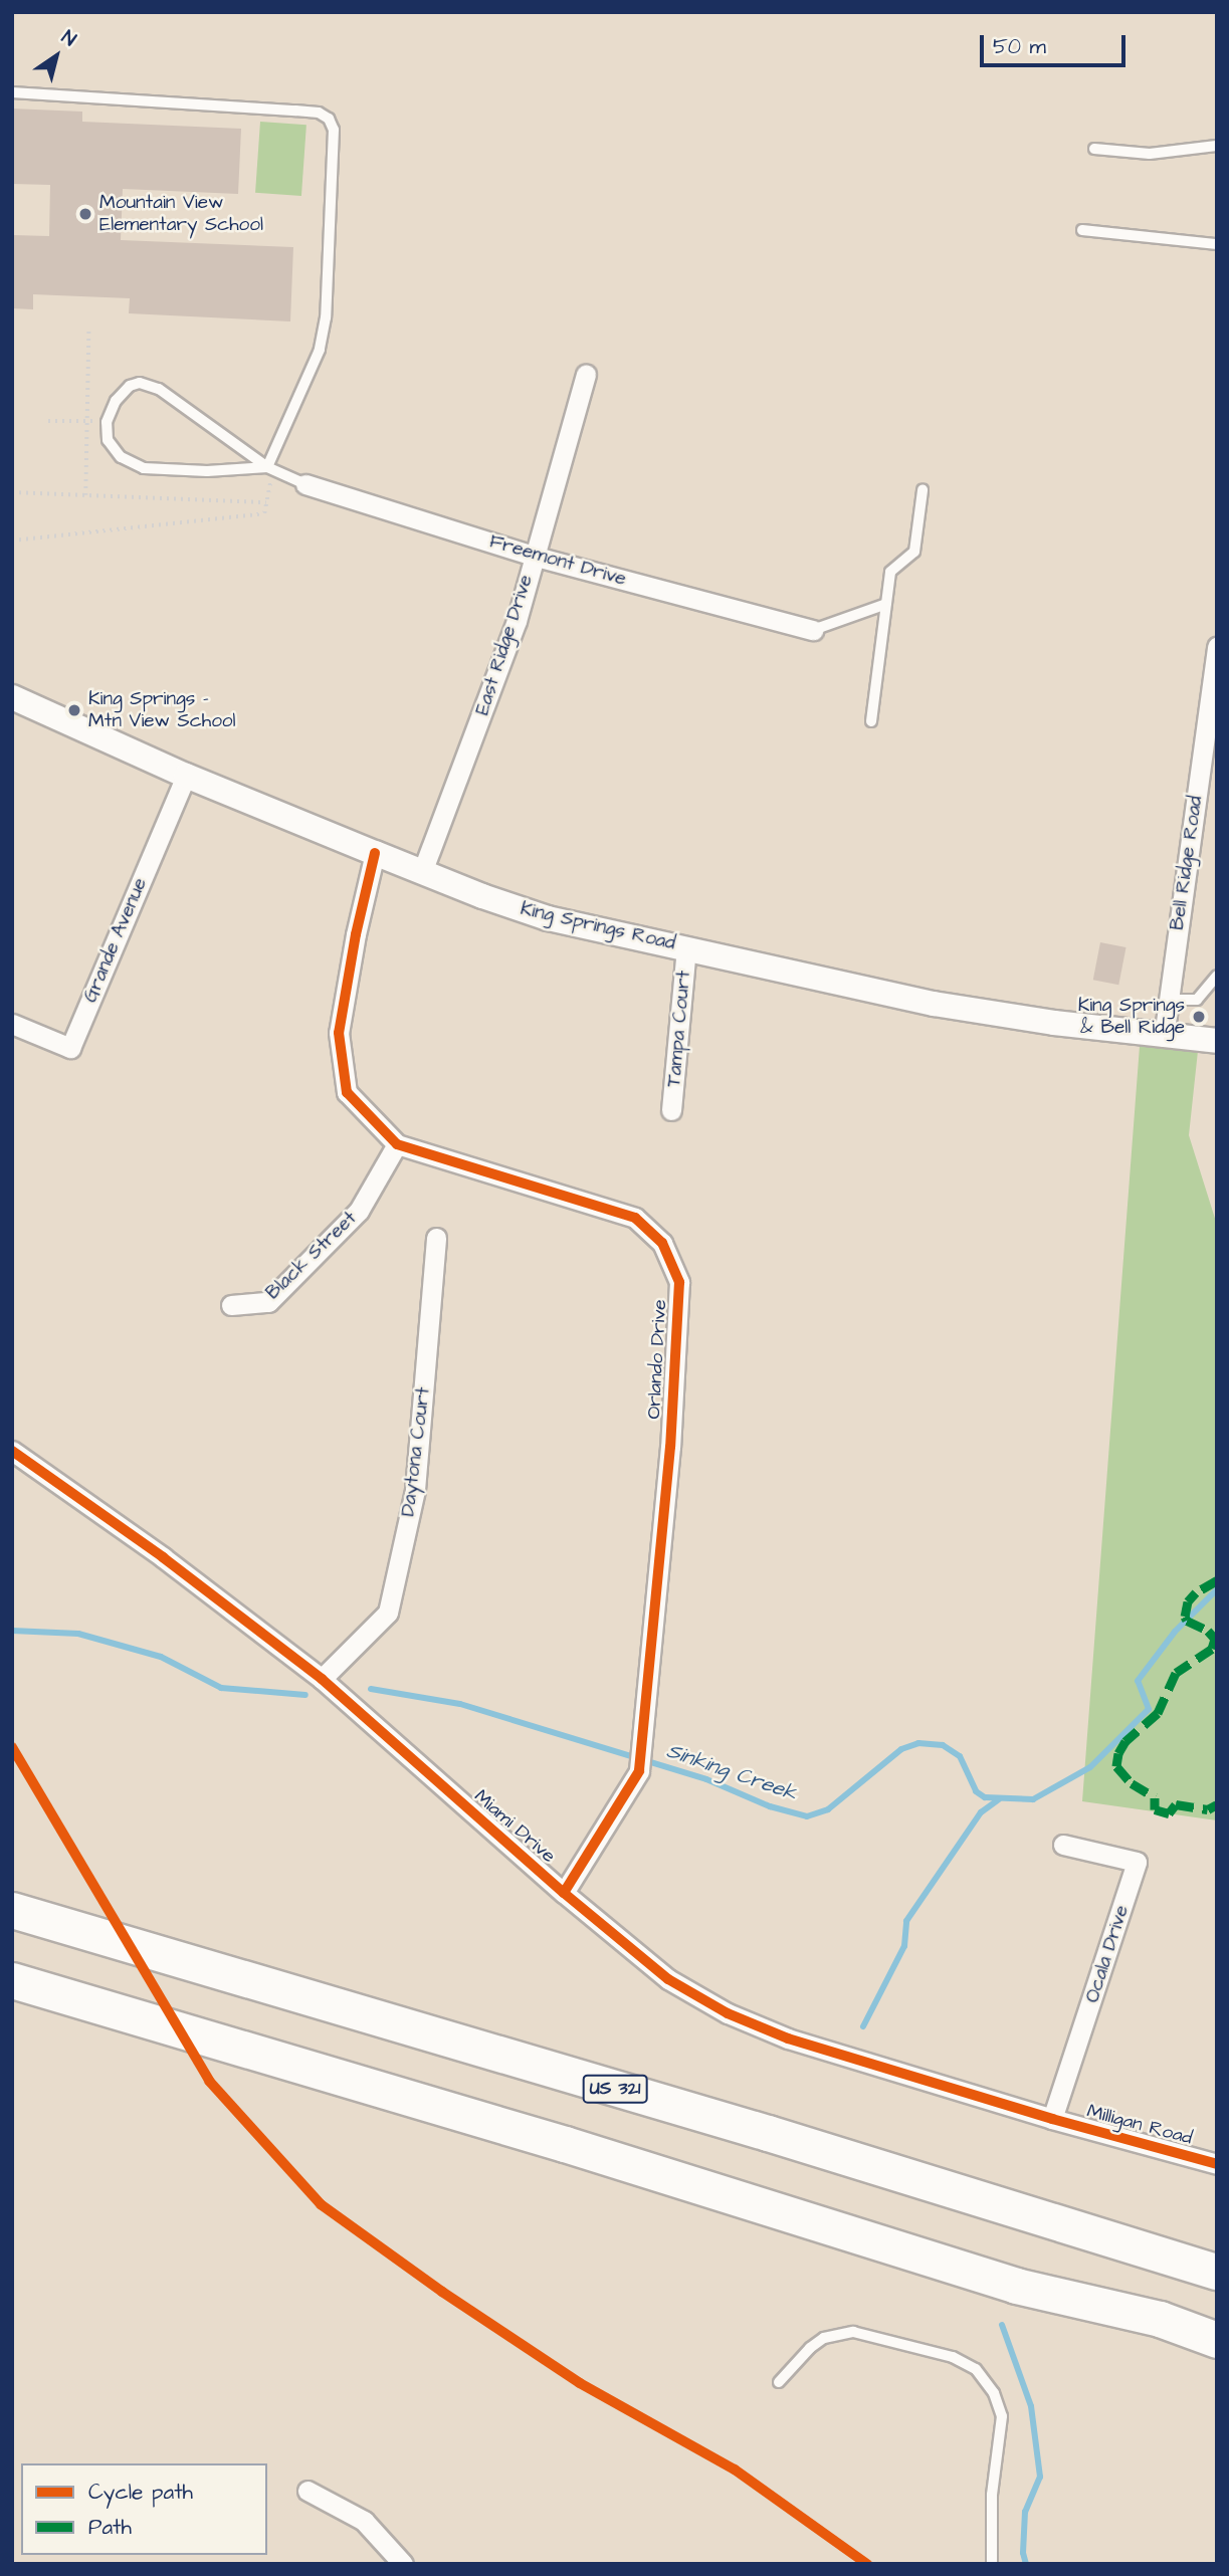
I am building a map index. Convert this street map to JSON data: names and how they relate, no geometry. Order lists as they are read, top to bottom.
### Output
{
  "streets": {
    "highway": ["US 321"],
    "street": [
      "Freemont Drive",
      "East Ridge Drive",
      "Bell Ridge Road",
      "King Springs Road",
      "Grande Avenue",
      "Tampa Court",
      "Black Street",
      "Orlando Drive",
      "Daytona Court",
      "Miami Drive",
      "Ocala Drive",
      "Milligan Road"
    ]
  },
  "crossings": [
    ["Freemont Drive", "East Ridge Drive"],
    ["East Ridge Drive", "King Springs Road"],
    ["Bell Ridge Road", "King Springs Road"],
    ["King Springs Road", "Grande Avenue"],
    ["King Springs Road", "Tampa Court"],
    ["King Springs Road", "Orlando Drive"],
    ["Black Street", "Orlando Drive"],
    ["Orlando Drive", "Miami Drive"],
    ["Daytona Court", "Miami Drive"],
    ["Miami Drive", "Ocala Drive"],
    ["Miami Drive", "Milligan Road"],
    ["Ocala Drive", "Milligan Road"]
  ],
  "water": ["Sinking Creek"],
  "places": ["Mountain View Elementary School", "King Springs - Mtn View School", "King Springs & Bell Ridge"],
  "legend": ["Cycle path", "Path"],
  "scale_bar": "50 m",
  "north": "top right"
}
